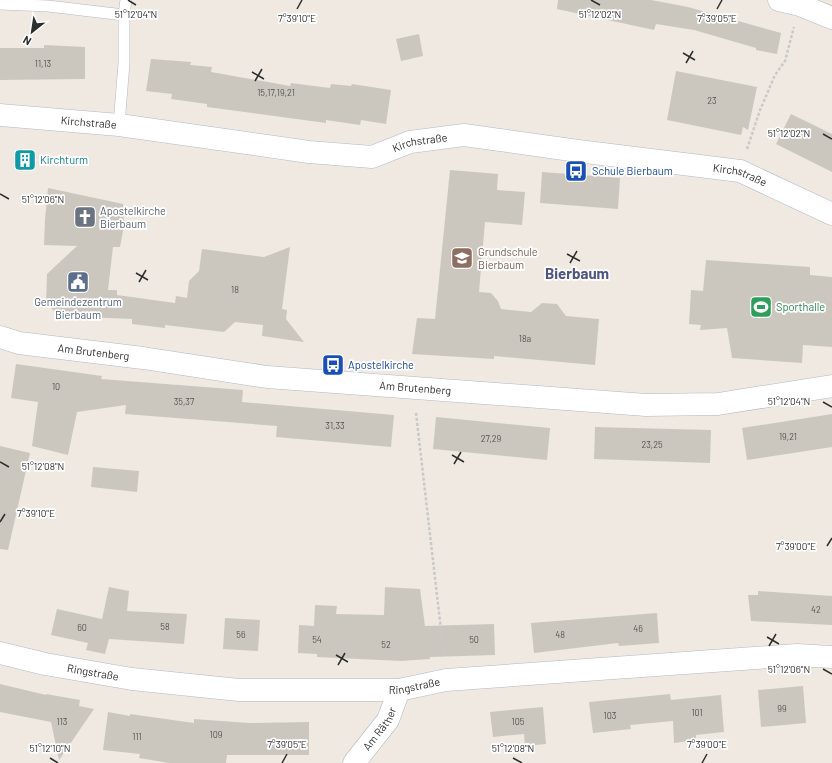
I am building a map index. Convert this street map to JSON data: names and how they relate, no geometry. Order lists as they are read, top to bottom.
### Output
{
  "streets": {
    "street": [
      "Kirchstraße",
      "Am Brutenberg",
      "Ringstraße",
      "Am Räther"
    ]
  },
  "crossings": [
    ["Ringstraße", "Am Räther"]
  ],
  "districts": ["Bierbaum"],
  "places": {
    "building": ["Kirchturm"],
    "bus stop": ["Schule Bierbaum", "Apostelkirche"],
    "church": ["Apostelkirche Bierbaum"],
    "school or university": ["Grundschule Bierbaum"],
    "public building": ["Gemeindezentrum Bierbaum"],
    "sports": ["Sporthalle"]
  },
  "house_numbers": [
    "11,13",
    "15,17,19,21",
    "23",
    "18",
    "18a",
    "10",
    "35,37",
    "31,33",
    "19,21",
    "27,29",
    "23,25",
    "42",
    "58",
    "60",
    "46",
    "56",
    "48",
    "54",
    "50",
    "52",
    "99",
    "101",
    "103",
    "113",
    "105",
    "109",
    "111"
  ],
  "north": "bottom left",
  "coordinates": [
    "51°12'04\"N",
    "51°12'02\"N",
    "7°39'10\"E",
    "7°39'05\"E",
    "51°12'06\"N",
    "51°12'08\"N",
    "7°39'00\"E",
    "51°12'10\"N"
  ]
}
